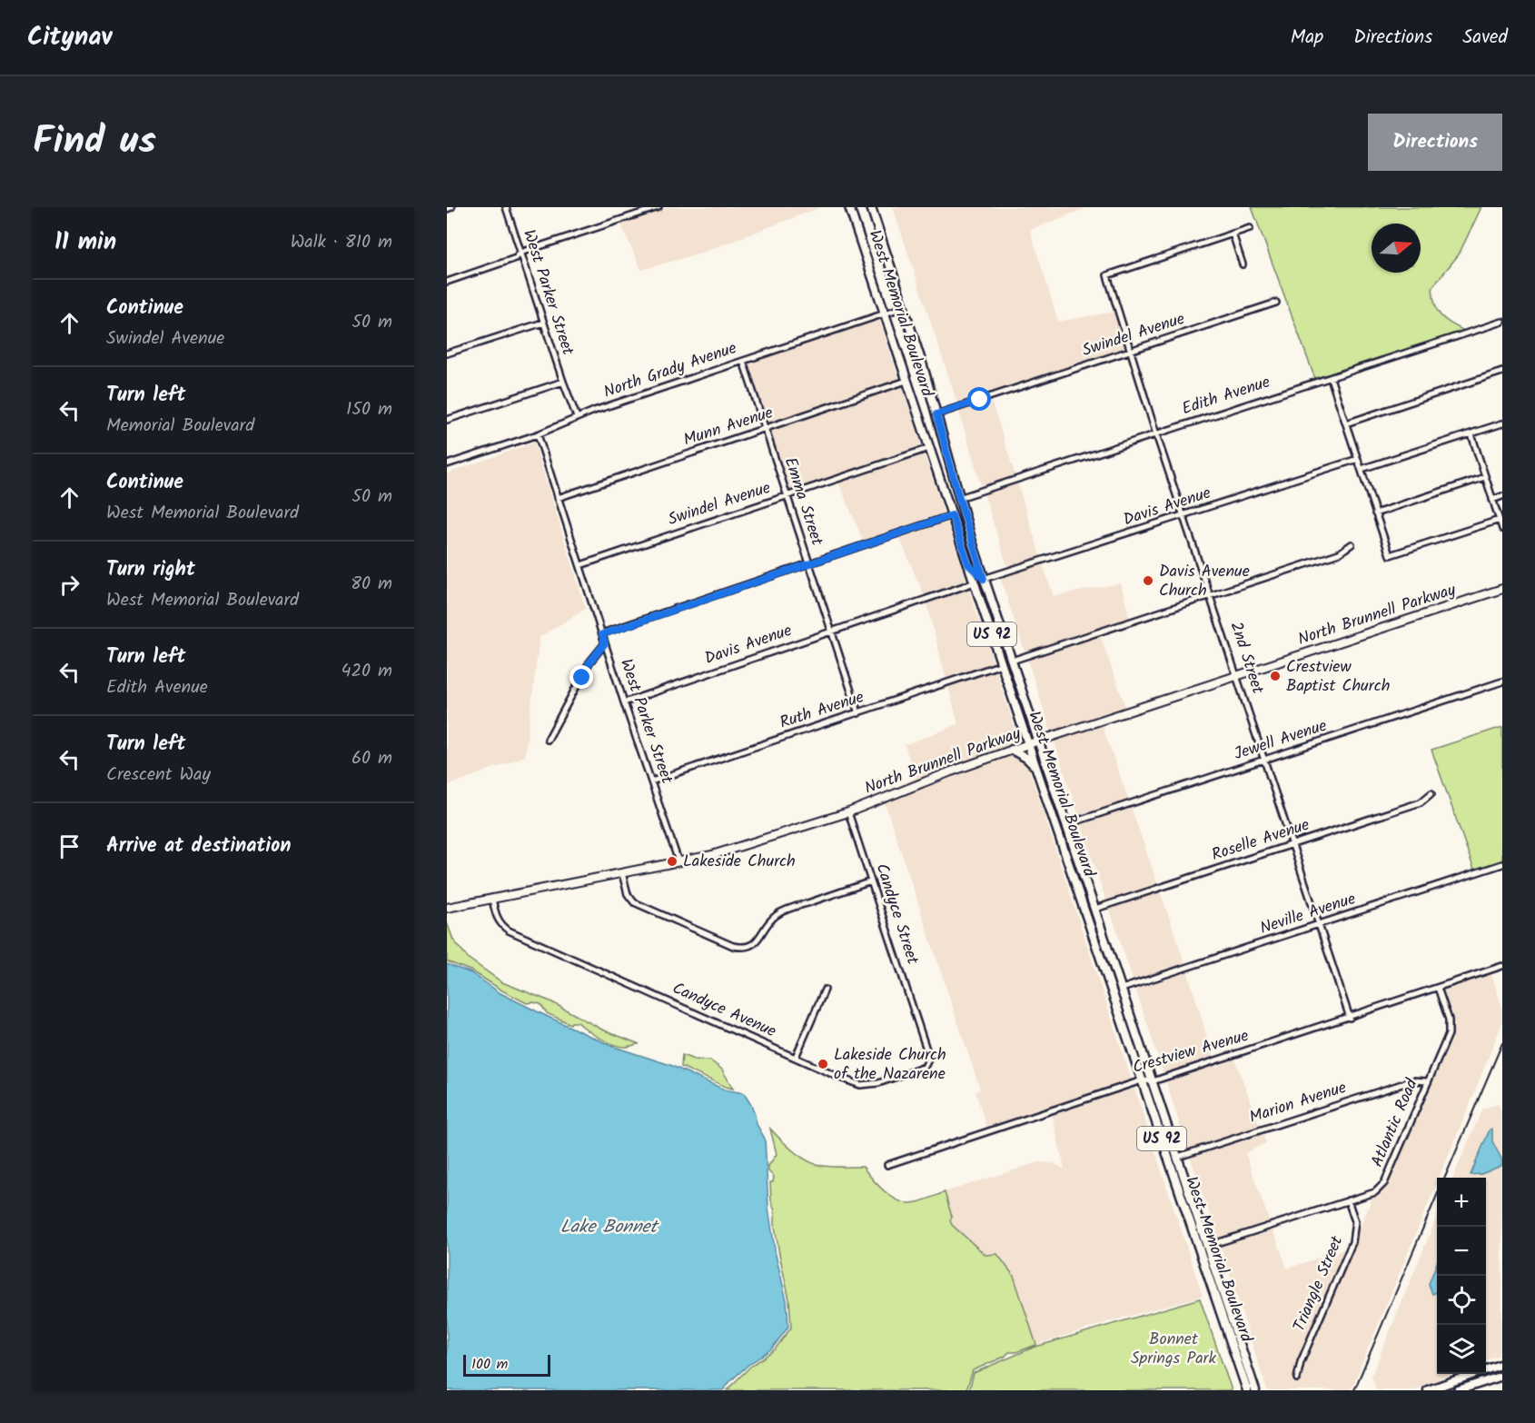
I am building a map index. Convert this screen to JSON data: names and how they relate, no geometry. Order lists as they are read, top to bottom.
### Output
{
  "streets": {
    "main road": ["West Memorial Boulevard", "US 92"],
    "street": [
      "West Parker Street",
      "Swindel Avenue",
      "North Grady Avenue",
      "Edith Avenue",
      "Munn Avenue",
      "Emma Street",
      "Davis Avenue",
      "North Brunnell Parkway",
      "2nd Street",
      "Ruth Avenue",
      "Jewell Avenue",
      "Roselle Avenue",
      "Candyce Street",
      "Neville Avenue",
      "Candyce Avenue",
      "Crestview Avenue",
      "Marion Avenue",
      "Atlantic Road",
      "Triangle Street"
    ]
  },
  "crossings": [
    ["West Parker Street", "Swindel Avenue"],
    ["West Parker Street", "North Grady Avenue"],
    ["West Parker Street", "Munn Avenue"],
    ["West Parker Street", "Davis Avenue"],
    ["West Parker Street", "North Brunnell Parkway"],
    ["West Parker Street", "Ruth Avenue"],
    ["West Memorial Boulevard", "Swindel Avenue"],
    ["West Memorial Boulevard", "North Grady Avenue"],
    ["West Memorial Boulevard", "Edith Avenue"],
    ["West Memorial Boulevard", "Munn Avenue"],
    ["West Memorial Boulevard", "Davis Avenue"],
    ["West Memorial Boulevard", "North Brunnell Parkway"],
    ["West Memorial Boulevard", "US 92"],
    ["West Memorial Boulevard", "Ruth Avenue"],
    ["West Memorial Boulevard", "Jewell Avenue"],
    ["West Memorial Boulevard", "Roselle Avenue"],
    ["West Memorial Boulevard", "Neville Avenue"],
    ["West Memorial Boulevard", "Crestview Avenue"],
    ["West Memorial Boulevard", "Marion Avenue"],
    ["West Memorial Boulevard", "Atlantic Road"],
    ["Swindel Avenue", "Emma Street"],
    ["Swindel Avenue", "US 92"],
    ["Swindel Avenue", "2nd Street"],
    ["North Grady Avenue", "Emma Street"],
    ["North Grady Avenue", "US 92"],
    ["Edith Avenue", "US 92"],
    ["Edith Avenue", "2nd Street"],
    ["Munn Avenue", "Emma Street"],
    ["Emma Street", "Davis Avenue"],
    ["Emma Street", "Ruth Avenue"],
    ["Davis Avenue", "2nd Street"],
    ["North Brunnell Parkway", "2nd Street"],
    ["North Brunnell Parkway", "Candyce Street"],
    ["North Brunnell Parkway", "Candyce Avenue"],
    ["2nd Street", "Jewell Avenue"],
    ["2nd Street", "Roselle Avenue"],
    ["2nd Street", "Neville Avenue"],
    ["2nd Street", "Crestview Avenue"],
    ["Candyce Street", "Candyce Avenue"],
    ["Crestview Avenue", "Atlantic Road"],
    ["Marion Avenue", "Atlantic Road"],
    ["Atlantic Road", "Triangle Street"]
  ],
  "water": ["Lake Bonnet"],
  "parks": ["Bonnet Springs Park"],
  "places": [
    "Davis Avenue Church",
    "Crestview Baptist Church",
    "Lakeside Church",
    "Lakeside Church of the Nazarene"
  ],
  "scale_bar": "100 m",
  "north": "right",
  "page": {
    "header": "Citynav",
    "nav": ["Map", "Directions", "Saved"],
    "title": "Find us",
    "buttons": "Directions",
    "heading": ["11 min", "Walk · 810 m"],
    "list": [
      ["Continue", "Swindel Avenue", "50 m"],
      ["Turn left", "Memorial Boulevard", "150 m"],
      ["Continue", "West Memorial Boulevard", "50 m"],
      ["Turn right", "West Memorial Boulevard", "80 m"],
      ["Turn left", "Edith Avenue", "420 m"],
      ["Turn left", "Crescent Way", "60 m"],
      "Arrive at destination"
    ],
    "map_buttons": ["+", "−"],
    "scale": "100 m"
  }
}
